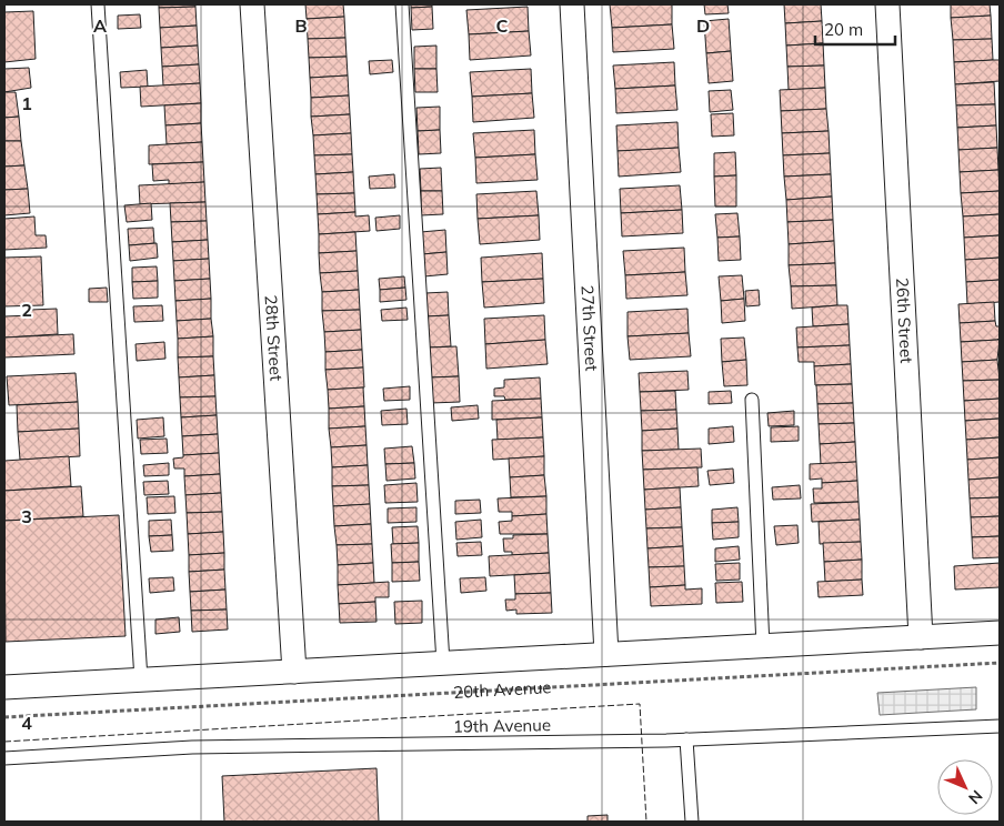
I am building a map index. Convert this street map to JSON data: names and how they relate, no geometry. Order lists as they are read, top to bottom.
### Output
{
  "streets": {
    "street": [
      "26th Street",
      "27th Street",
      "28th Street",
      "20th Avenue"
    ],
    "lane": ["19th Avenue"]
  },
  "crossings": [
    ["26th Street", "20th Avenue"],
    ["27th Street", "20th Avenue"],
    ["28th Street", "20th Avenue"]
  ],
  "scale_bar": "20 m",
  "north": "bottom right",
  "grid": {
    "columns": [
      "A",
      "B",
      "C",
      "D"
    ],
    "rows": [
      "1",
      "2",
      "3",
      "4"
    ]
  }
}
